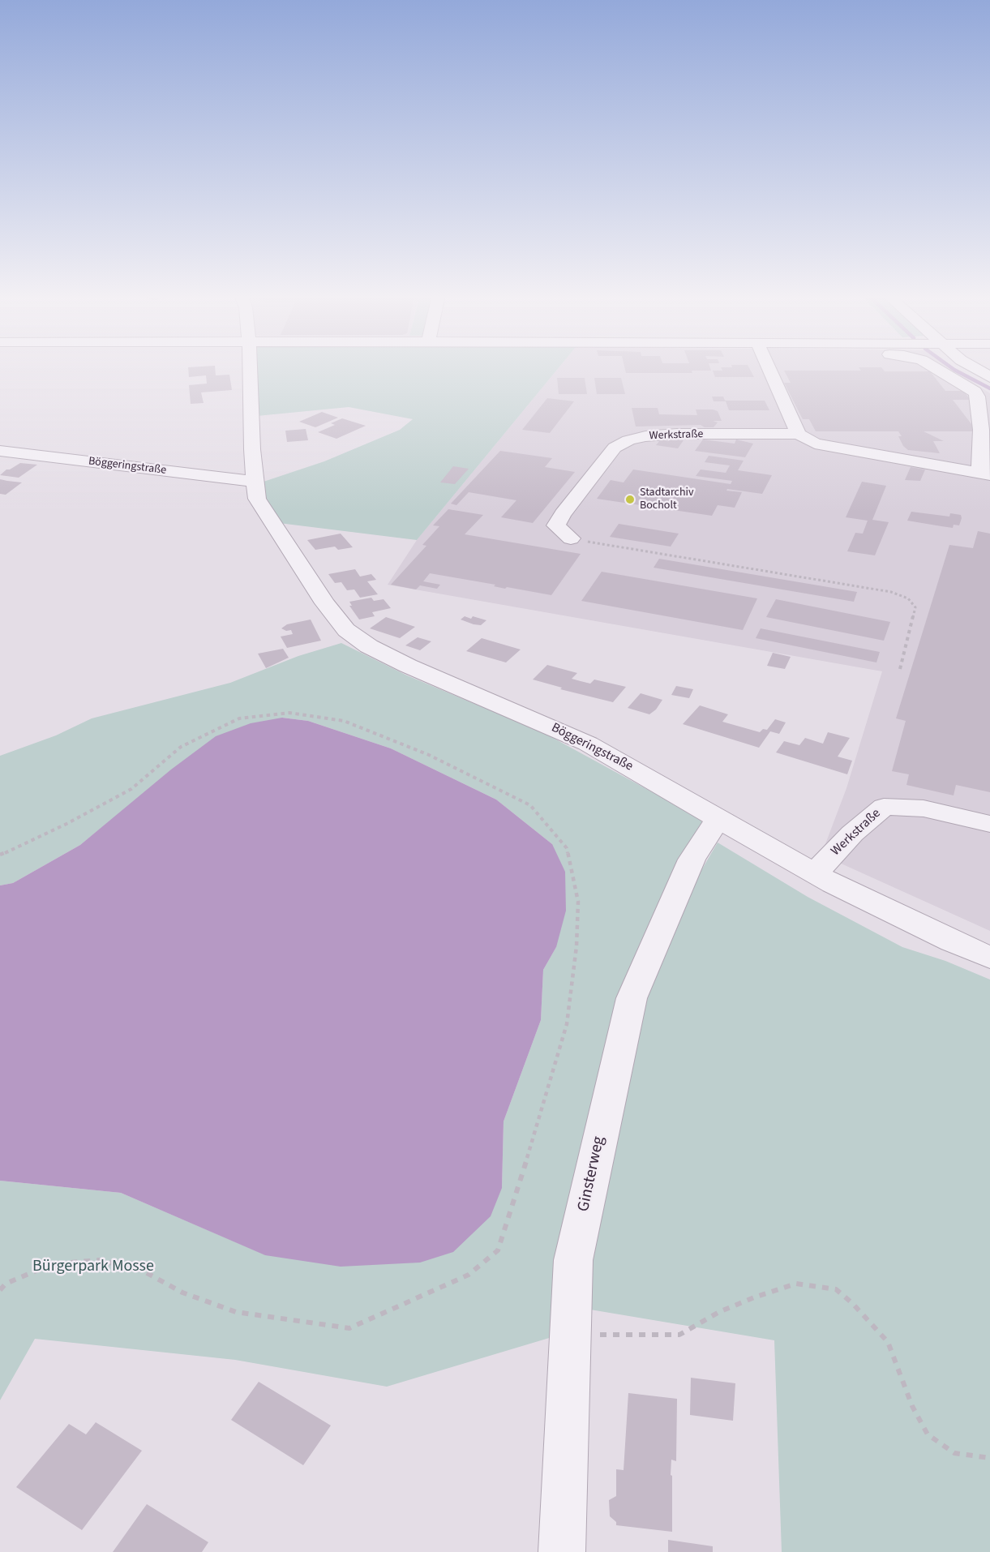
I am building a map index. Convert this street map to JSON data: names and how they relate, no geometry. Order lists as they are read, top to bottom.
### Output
{
  "streets": {
    "street": ["Werkstraße", "Böggeringstraße", "Ginsterweg"]
  },
  "crossings": [
    ["Werkstraße", "Böggeringstraße"],
    ["Böggeringstraße", "Ginsterweg"]
  ],
  "parks": ["Bürgerpark Mosse"],
  "places": ["Stadtarchiv Bocholt"]
}
